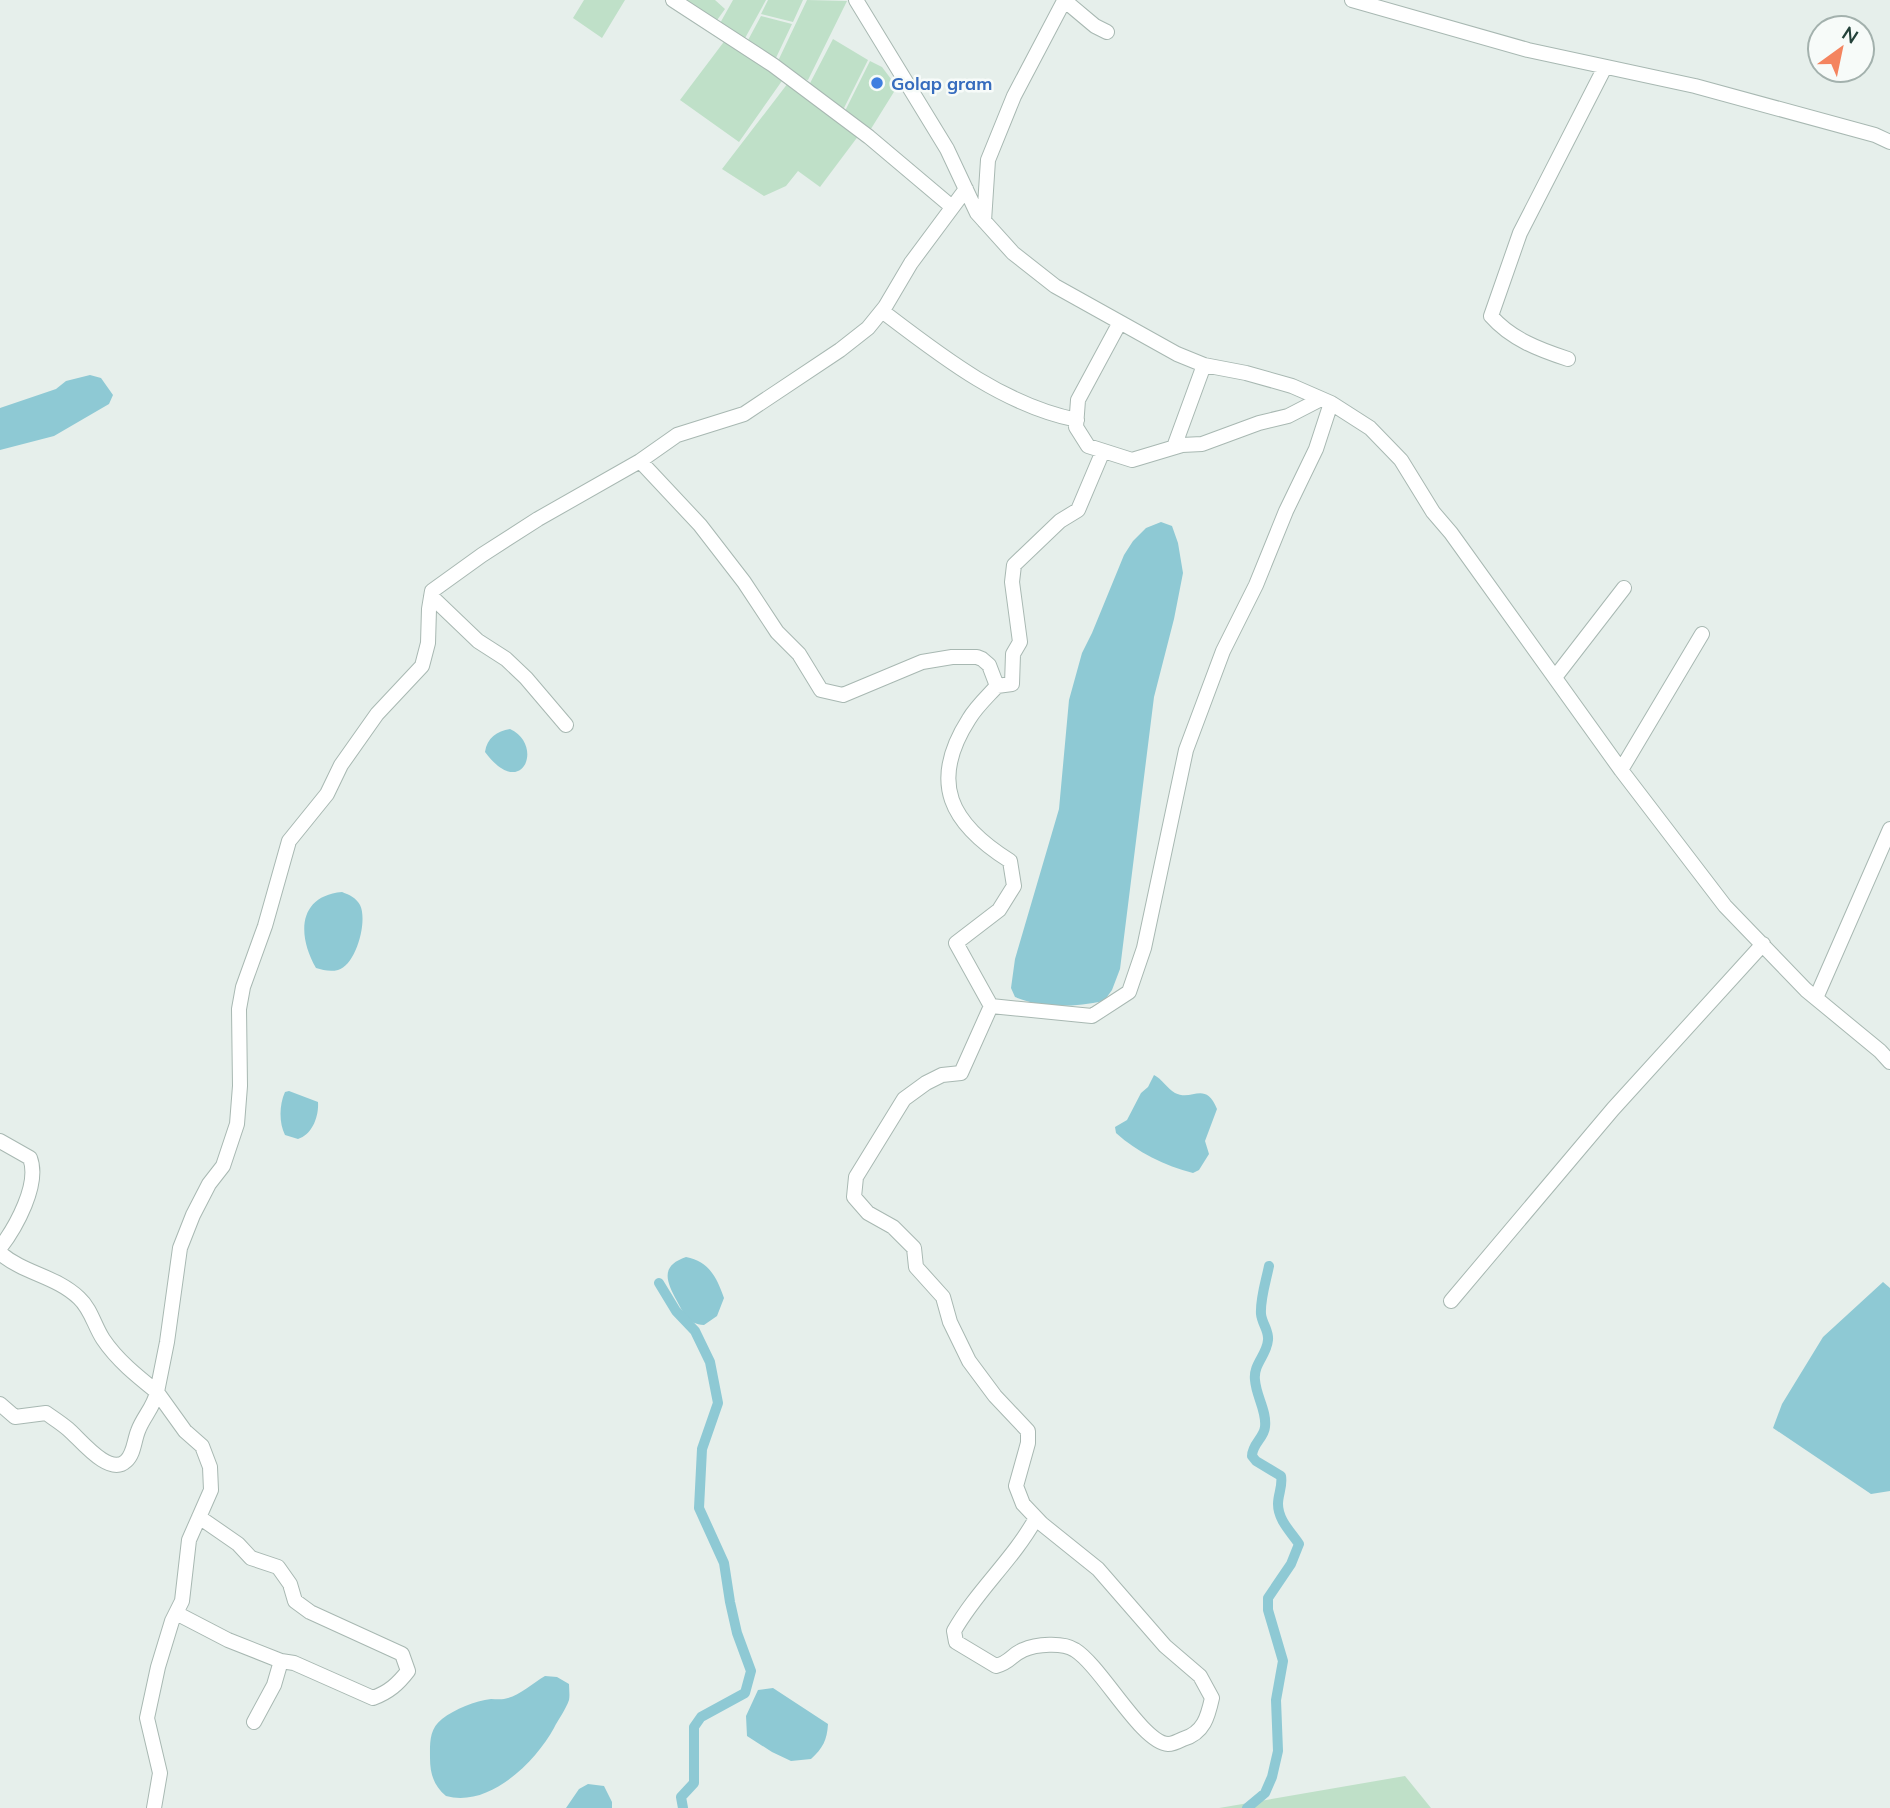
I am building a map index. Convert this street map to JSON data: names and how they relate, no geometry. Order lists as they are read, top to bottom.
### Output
{
  "places": ["Golap gram"],
  "north": "top right"
}
